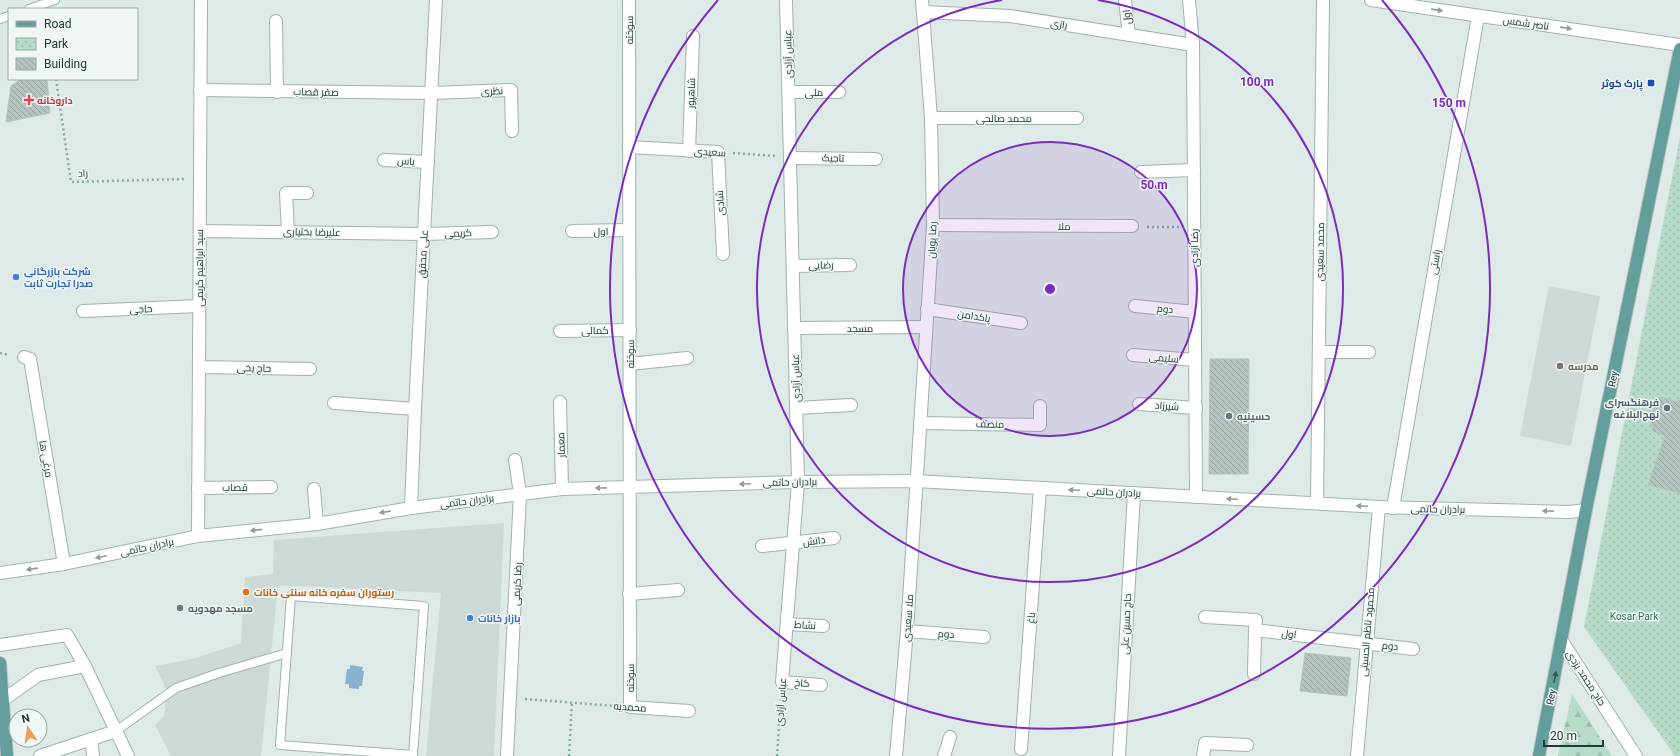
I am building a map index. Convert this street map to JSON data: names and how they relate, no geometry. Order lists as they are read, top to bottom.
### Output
{
  "streets": {
    "main road": ["Rey"],
    "street": [
      "اول",
      "ناصر شمس",
      "رازی",
      "سوخته",
      "عباس آزادی",
      "نظری",
      "صفر قصاب",
      "ملی",
      "شاهپور",
      "محمد صالحی",
      "سعیدی",
      "تاجیک",
      "یاس",
      "شادی",
      "ملا",
      "علیرضا بختیاری",
      "کریمی",
      "رضا پویان",
      "رضا آزادی",
      "محمد سعیدی",
      "علی محقق",
      "راستی",
      "رضایی",
      "سید ابراهیم کریمی",
      "حاجی",
      "دوم",
      "پاکدامن",
      "مسجد",
      "کمالی",
      "سلیمی",
      "حاج یخی",
      "شیرزاد",
      "منصف",
      "معمار",
      "مرغی ها",
      "برادران حاتمی",
      "قصاب",
      "دانش",
      "رضا کریمی",
      "ملا سعیدی",
      "باغ",
      "حاج حسین علی",
      "نشاط",
      "محمود ناظم الحسینی",
      "حاج محمد یزدی",
      "کاخ",
      "محمدیه"
    ],
    "path": ["راد"]
  },
  "crossings": [
    ["اول", "رازی"],
    ["اول", "سوخته"],
    ["اول", "دوم"],
    ["اول", "محمود ناظم الحسینی"],
    ["ناصر شمس", "راستی"],
    ["رازی", "رضا پویان"],
    ["رازی", "رضا آزادی"],
    ["سوخته", "سعیدی"],
    ["سوخته", "کمالی"],
    ["سوخته", "برادران حاتمی"],
    ["سوخته", "محمدیه"],
    ["عباس آزادی", "ملی"],
    ["عباس آزادی", "سعیدی"],
    ["عباس آزادی", "تاجیک"],
    ["عباس آزادی", "رضایی"],
    ["عباس آزادی", "مسجد"],
    ["عباس آزادی", "برادران حاتمی"],
    ["عباس آزادی", "دانش"],
    ["عباس آزادی", "نشاط"],
    ["عباس آزادی", "کاخ"],
    ["نظری", "صفر قصاب"],
    ["نظری", "علی محقق"],
    ["صفر قصاب", "علی محقق"],
    ["صفر قصاب", "سید ابراهیم کریمی"],
    ["شاهپور", "سعیدی"],
    ["محمد صالحی", "رضا پویان"],
    ["سعیدی", "تاجیک"],
    ["سعیدی", "شادی"],
    ["یاس", "علی محقق"],
    ["راد", "سید ابراهیم کریمی"],
    ["ملا", "رضا پویان"],
    ["علیرضا بختیاری", "کریمی"],
    ["علیرضا بختیاری", "علی محقق"],
    ["علیرضا بختیاری", "سید ابراهیم کریمی"],
    ["کریمی", "علی محقق"],
    ["رضا پویان", "پاکدامن"],
    ["رضا پویان", "مسجد"],
    ["رضا پویان", "منصف"],
    ["رضا پویان", "برادران حاتمی"],
    ["رضا پویان", "ملا سعیدی"],
    ["رضا آزادی", "دوم"],
    ["رضا آزادی", "سلیمی"],
    ["رضا آزادی", "شیرزاد"],
    ["رضا آزادی", "برادران حاتمی"],
    ["محمد سعیدی", "برادران حاتمی"],
    ["علی محقق", "برادران حاتمی"],
    ["راستی", "برادران حاتمی"],
    ["سید ابراهیم کریمی", "حاجی"],
    ["سید ابراهیم کریمی", "حاج یخی"],
    ["سید ابراهیم کریمی", "برادران حاتمی"],
    ["سید ابراهیم کریمی", "قصاب"],
    ["دوم", "ملا سعیدی"],
    ["دوم", "محمود ناظم الحسینی"],
    ["Rey", "برادران حاتمی"],
    ["Rey", "حاج محمد یزدی"],
    ["معمار", "برادران حاتمی"],
    ["مرغی ها", "برادران حاتمی"],
    ["برادران حاتمی", "رضا کریمی"],
    ["برادران حاتمی", "ملا سعیدی"],
    ["برادران حاتمی", "باغ"],
    ["برادران حاتمی", "حاج حسین علی"],
    ["برادران حاتمی", "محمود ناظم الحسینی"],
    ["رضا کریمی", "محمدیه"]
  ],
  "one_way": ["ناصر شمس", "برادران حاتمی"],
  "parks": ["Kosar Park"],
  "places": {
    "transit": ["پارک کوثر"],
    "health": ["داروخانه"],
    "other": [
      "شرکت بازرگانی صدرا تجارت ثابت",
      "مدرسه",
      "فرهنگسرای نهج‌البلاغه",
      "حسینیه",
      "رستوران سفره خانه سنتی خانات",
      "مسجد مهدویه",
      "بازار خانات"
    ]
  },
  "legend": ["Road", "Park", "Building"],
  "scale_bar": "20 m",
  "north": "top",
  "rings": ["100 m", "150 m", "50 m"]
}
